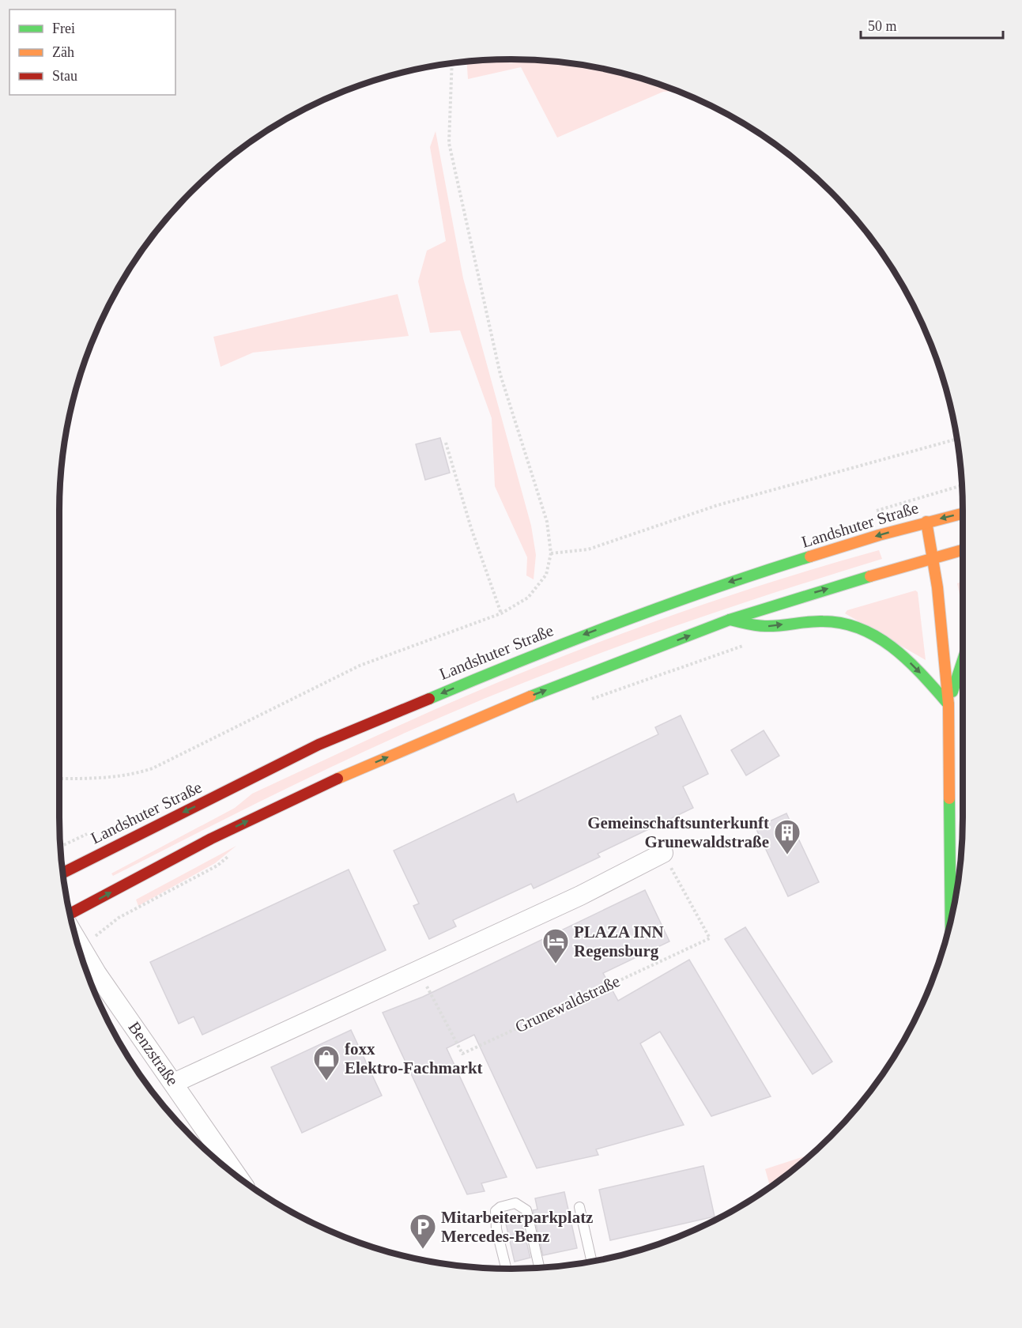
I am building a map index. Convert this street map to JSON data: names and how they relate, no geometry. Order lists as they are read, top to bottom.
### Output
{
  "streets": {
    "main road": ["Landshuter Straße"],
    "street": ["Benzstraße"],
    "path": ["Grunewaldstraße"]
  },
  "places": {
    "building": ["Gemeinschaftsunterkunft Grunewaldstraße"],
    "hotel": ["PLAZA INN Regensburg"],
    "shop": ["foxx Elektro-Fachmarkt"],
    "parking": ["Mitarbeiterparkplatz Mercedes-Benz"]
  },
  "legend": ["Frei", "Zäh", "Stau"],
  "scale_bar": "50 m"
}
